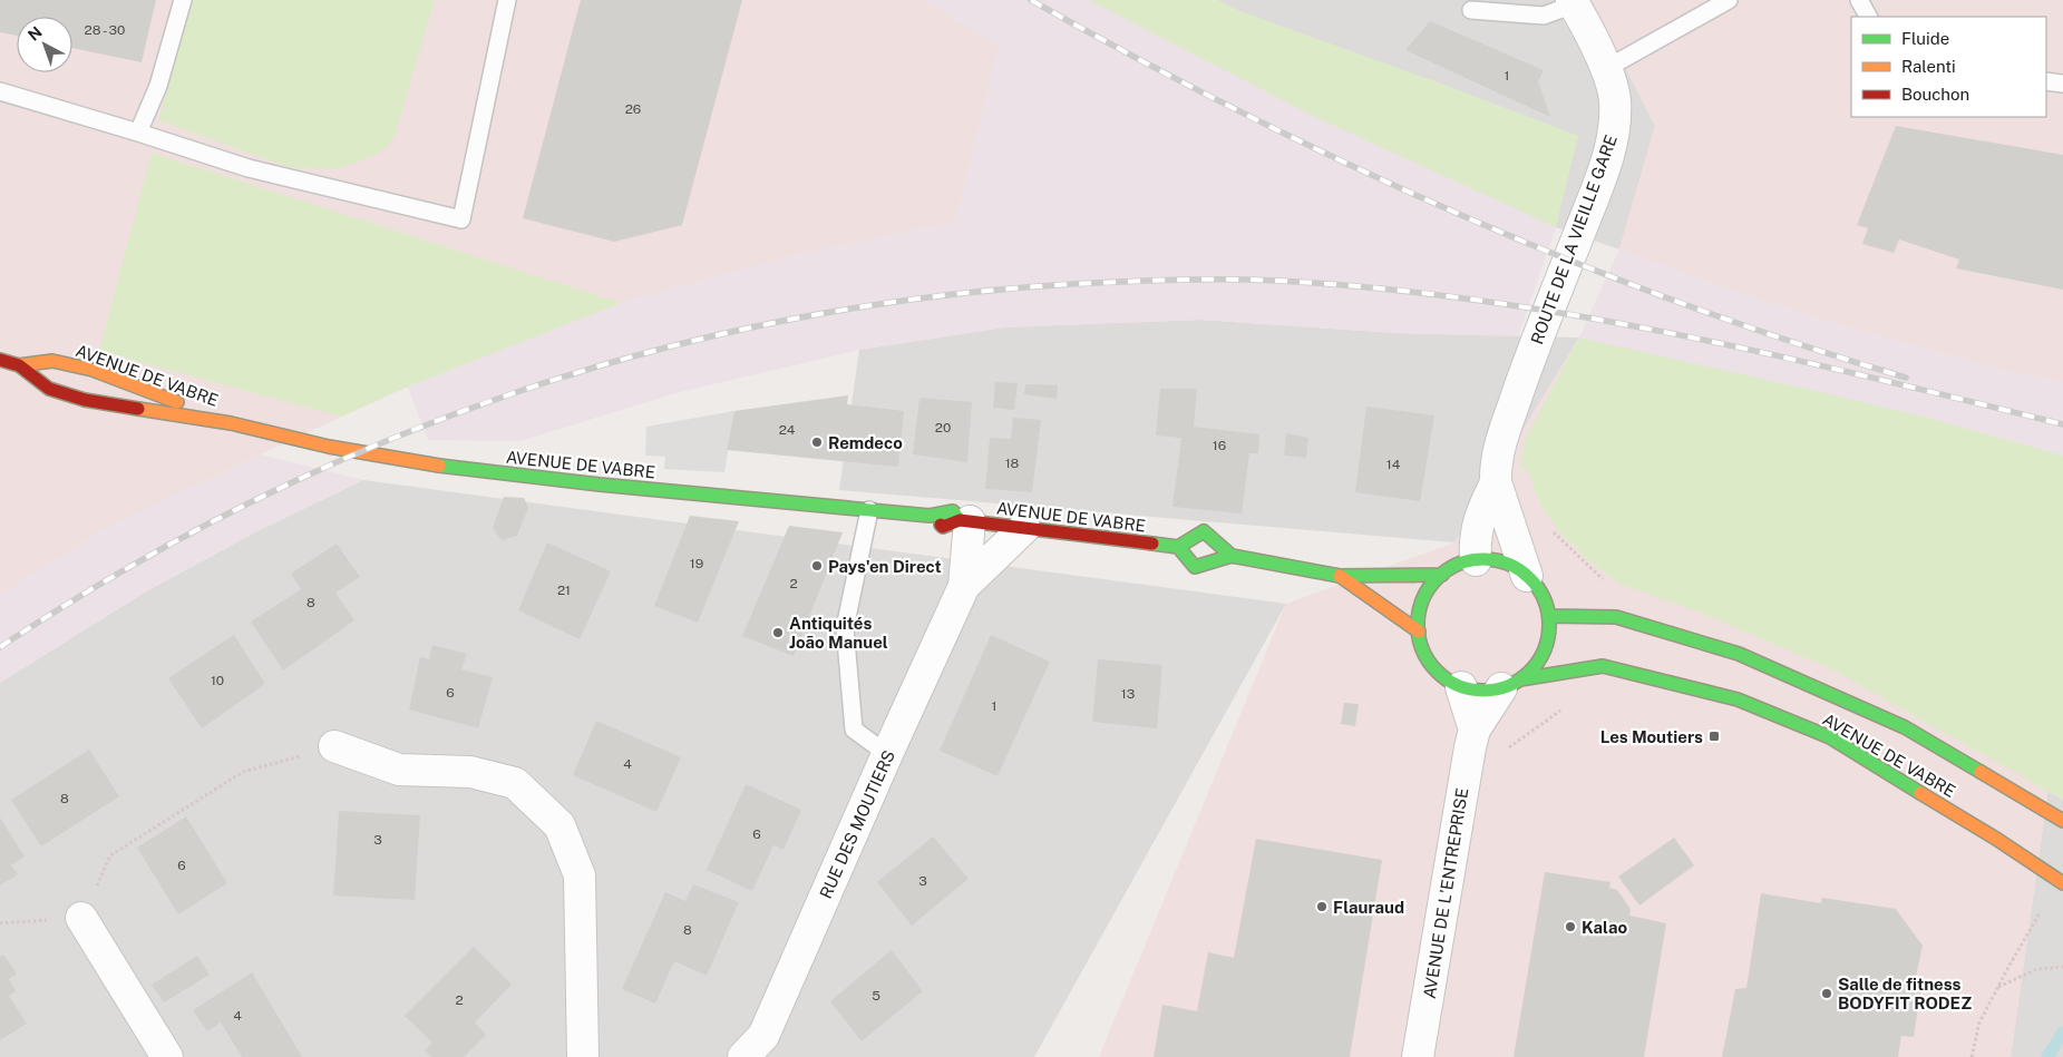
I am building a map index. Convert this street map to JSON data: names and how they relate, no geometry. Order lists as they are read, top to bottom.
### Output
{
  "streets": {
    "main road": ["AVENUE DE VABRE"],
    "street": ["ROUTE DE LA VIEILLE GARE", "RUE DES MOUTIERS", "AVENUE DE L'ENTREPRISE"]
  },
  "crossings": [
    ["ROUTE DE LA VIEILLE GARE", "AVENUE DE VABRE"],
    ["ROUTE DE LA VIEILLE GARE", "AVENUE DE L'ENTREPRISE"],
    ["AVENUE DE VABRE", "RUE DES MOUTIERS"],
    ["AVENUE DE VABRE", "AVENUE DE L'ENTREPRISE"]
  ],
  "places": {
    "other": [
      "Remdeco",
      "Pays'en Direct",
      "Antiquités João Manuel",
      "Flauraud",
      "Kalao",
      "Salle de fitness BODYFIT RODEZ"
    ],
    "transit": ["Les Moutiers"]
  },
  "house_numbers": [
    "28 - 30",
    "1",
    "26",
    "20",
    "24",
    "16",
    "18",
    "14",
    "19",
    "2",
    "21",
    "8",
    "10",
    "6",
    "13",
    "1",
    "4",
    "8",
    "6",
    "3",
    "6",
    "3",
    "8",
    "5",
    "2",
    "4"
  ],
  "legend": ["Fluide", "Ralenti", "Bouchon"],
  "north": "top left"
}
